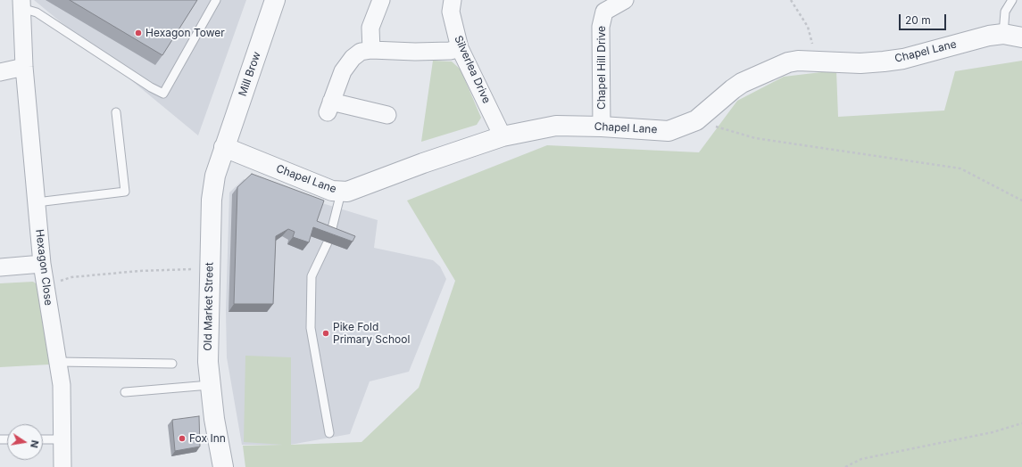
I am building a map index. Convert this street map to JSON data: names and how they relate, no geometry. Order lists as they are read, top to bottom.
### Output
{
  "streets": {
    "street": [
      "Chapel Lane",
      "Chapel Hill Drive",
      "Silverlea Drive",
      "Mill Brow",
      "Hexagon Close",
      "Old Market Street"
    ]
  },
  "crossings": [
    ["Chapel Lane", "Chapel Hill Drive"],
    ["Chapel Lane", "Silverlea Drive"],
    ["Chapel Lane", "Mill Brow"],
    ["Chapel Lane", "Old Market Street"],
    ["Mill Brow", "Old Market Street"]
  ],
  "places": ["Hexagon Tower", "Pike Fold Primary School", "Fox Inn"],
  "scale_bar": "20 m",
  "north": "right"
}
